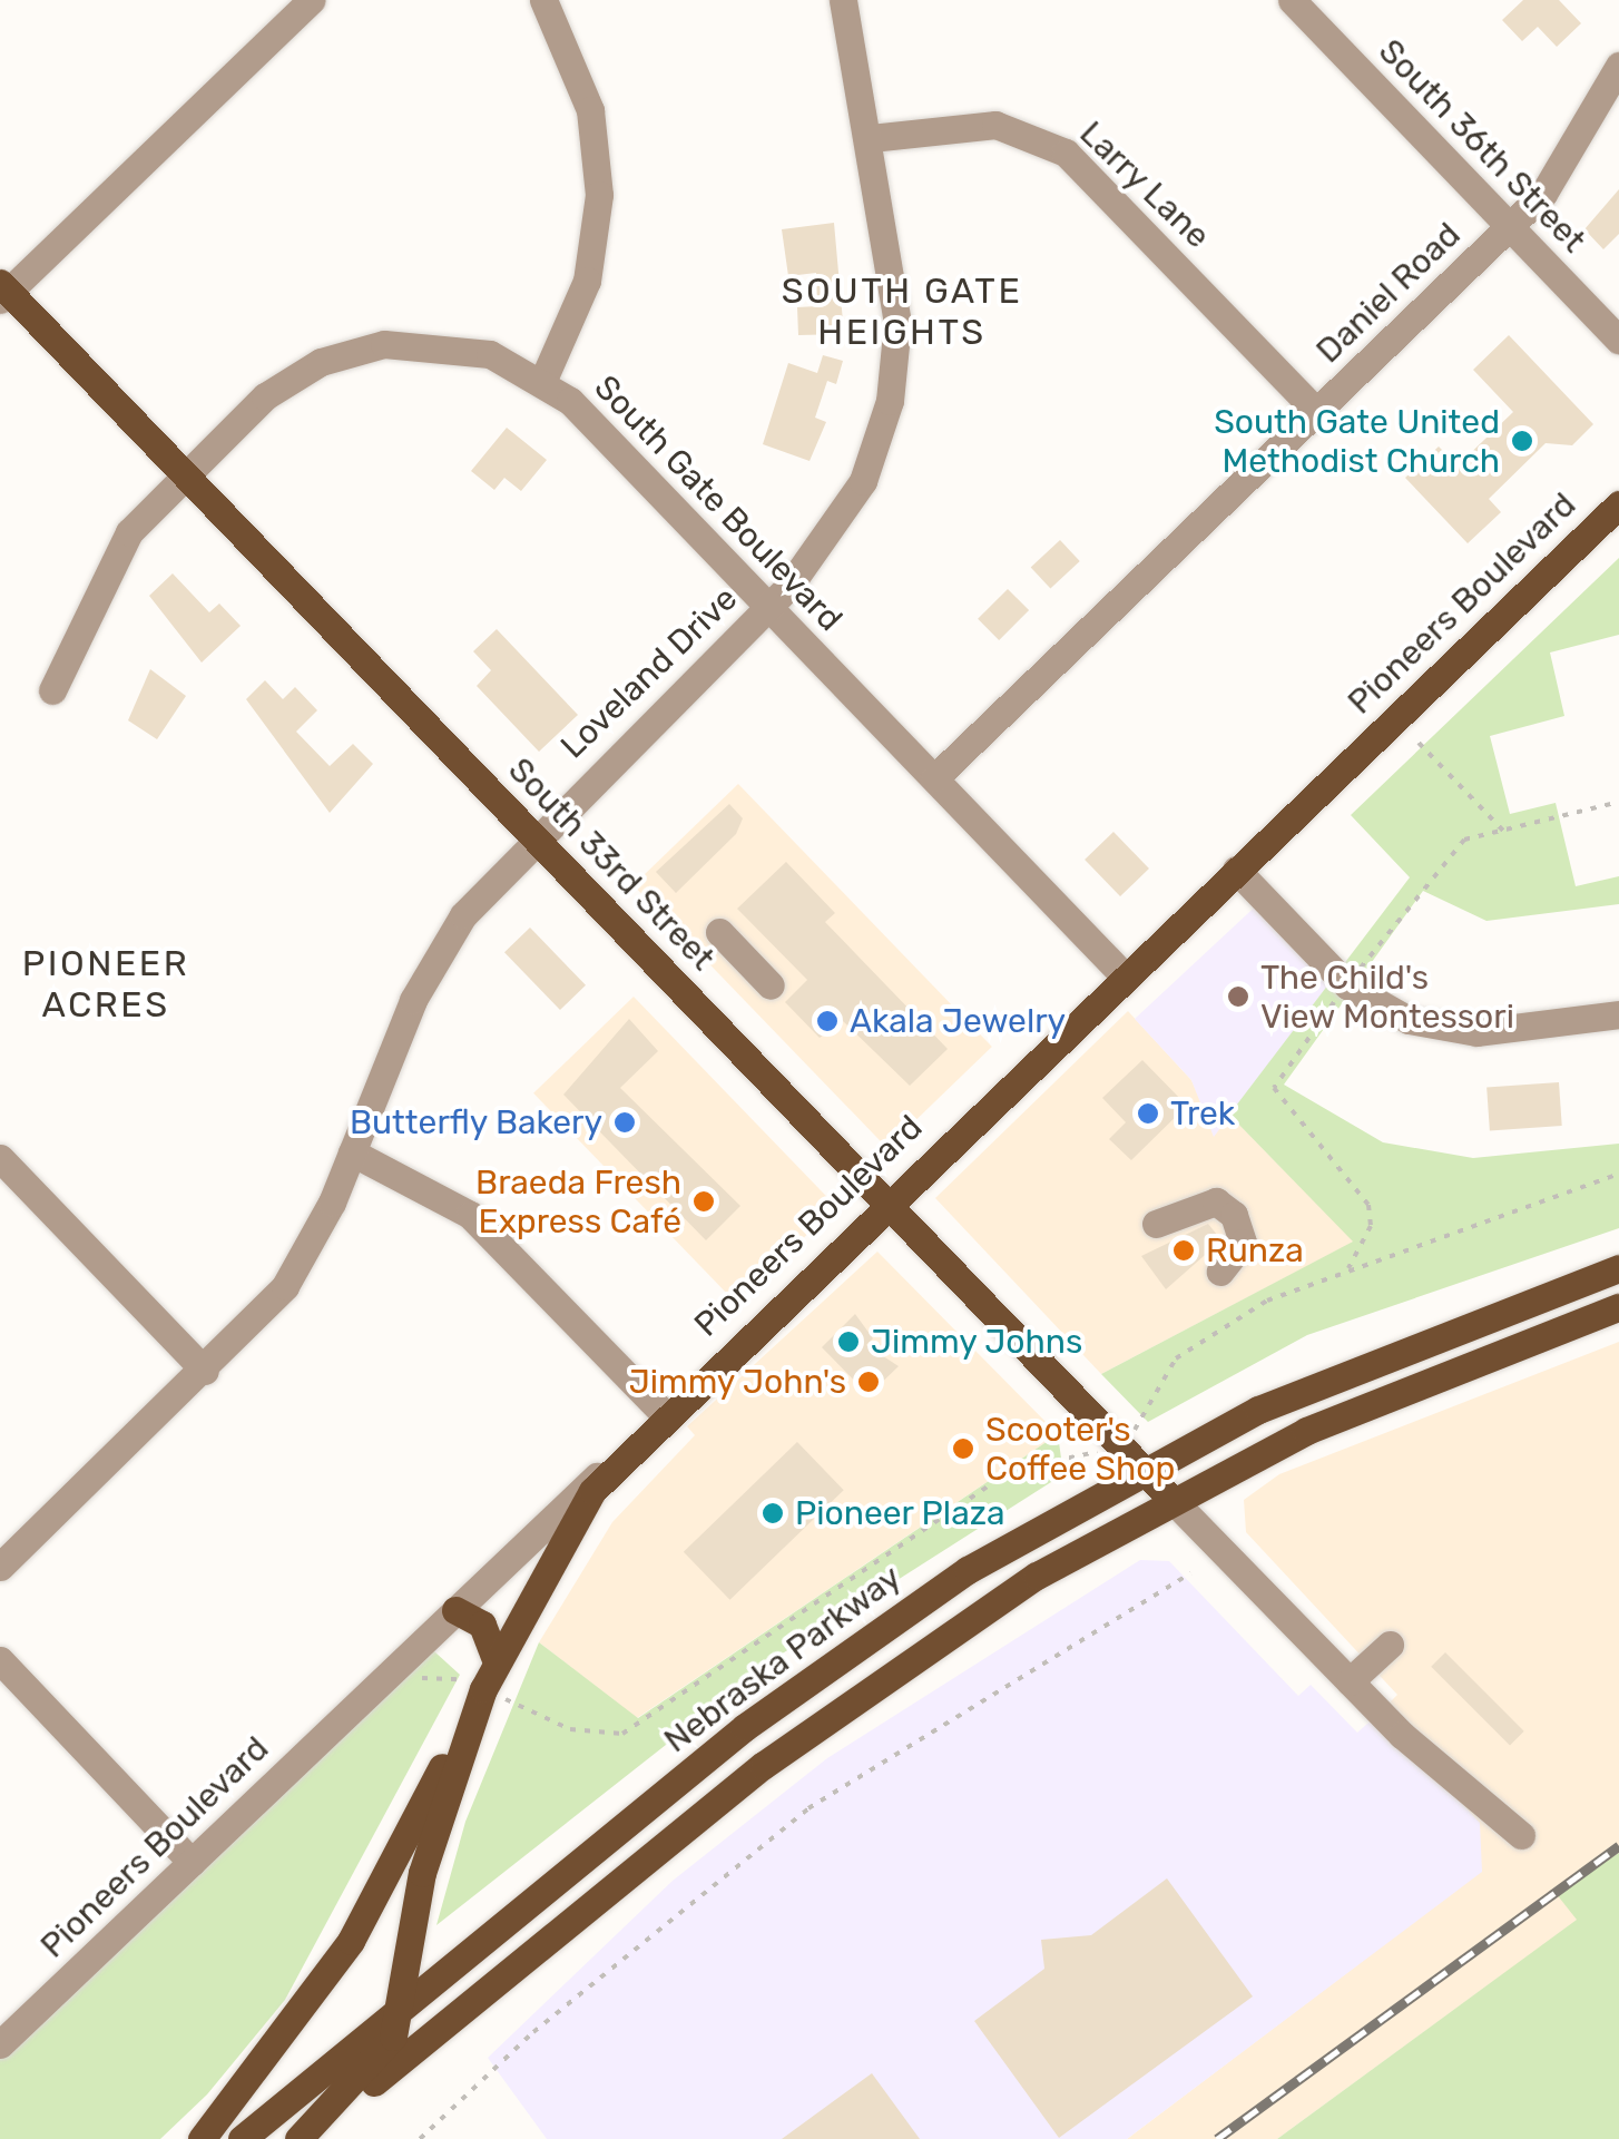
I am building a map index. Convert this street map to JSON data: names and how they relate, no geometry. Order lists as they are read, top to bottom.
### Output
{
  "streets": {
    "main road": ["Pioneers Boulevard", "South 33rd Street", "Nebraska Parkway"],
    "street": [
      "South 36th Street",
      "Larry Lane",
      "Daniel Road",
      "South Gate Boulevard",
      "Loveland Drive"
    ]
  },
  "crossings": [
    ["South 36th Street", "Daniel Road"],
    ["Larry Lane", "Daniel Road"],
    ["Larry Lane", "Loveland Drive"],
    ["Daniel Road", "South Gate Boulevard"],
    ["South Gate Boulevard", "Pioneers Boulevard"],
    ["South Gate Boulevard", "Loveland Drive"],
    ["South Gate Boulevard", "South 33rd Street"],
    ["Pioneers Boulevard", "South 33rd Street"],
    ["Loveland Drive", "South 33rd Street"],
    ["South 33rd Street", "Nebraska Parkway"]
  ],
  "districts": ["SOUTH GATE HEIGHTS", "PIONEER ACRES"],
  "places": [
    "South Gate United Methodist Church",
    "The Child's View Montessori",
    "Akala Jewelry",
    "Trek",
    "Butterfly Bakery",
    "Braeda Fresh Express Café",
    "Runza",
    "Jimmy Johns",
    "Jimmy John's",
    "Scooter's Coffee Shop",
    "Pioneer Plaza"
  ]
}
